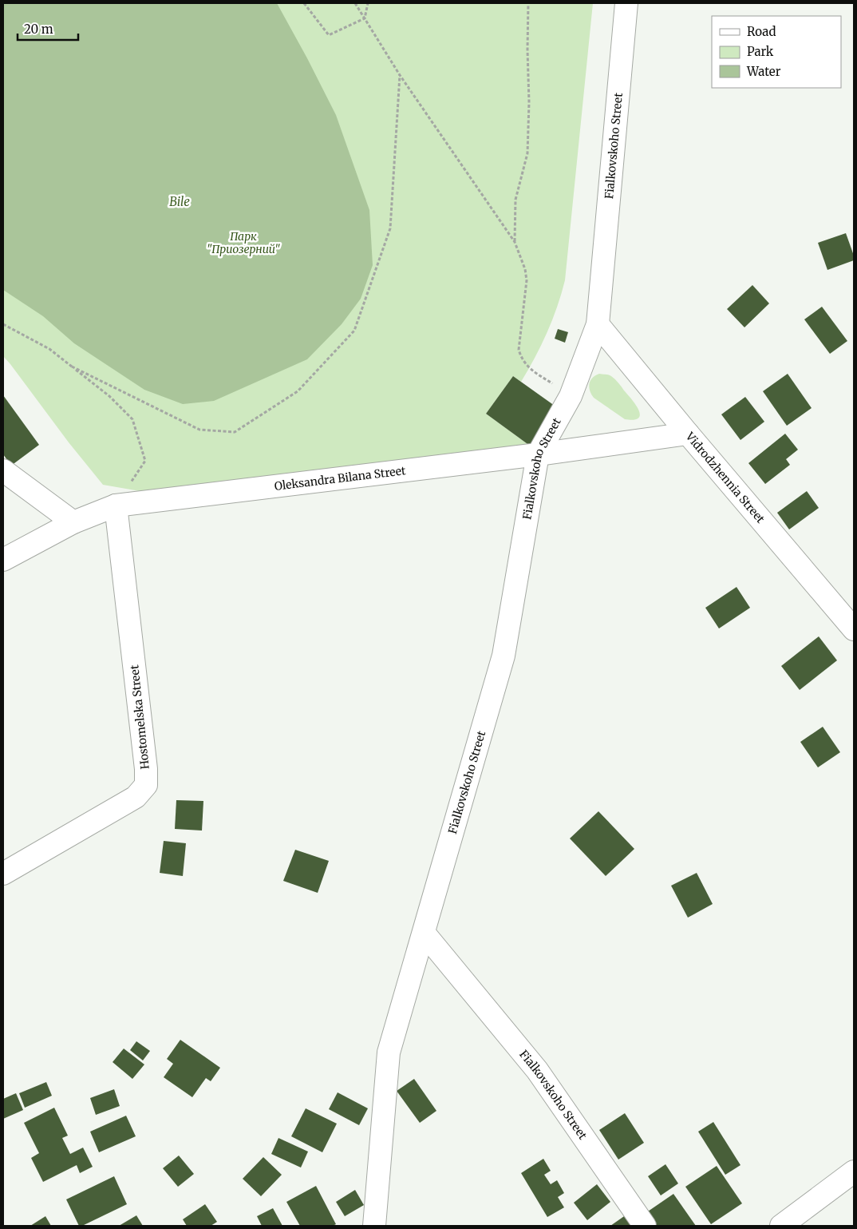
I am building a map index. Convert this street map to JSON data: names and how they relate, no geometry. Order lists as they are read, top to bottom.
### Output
{
  "streets": {
    "street": [
      "Fialkovskoho Street",
      "Vidrodzhennia Street",
      "Oleksandra Bilana Street",
      "Hostomelska Street"
    ]
  },
  "crossings": [
    ["Fialkovskoho Street", "Vidrodzhennia Street"],
    ["Fialkovskoho Street", "Oleksandra Bilana Street"],
    ["Vidrodzhennia Street", "Oleksandra Bilana Street"],
    ["Oleksandra Bilana Street", "Hostomelska Street"]
  ],
  "water": ["Bile"],
  "parks": ["Парк \"Приозерний\""],
  "legend": ["Road", "Park", "Water"],
  "scale_bar": "20 m"
}
